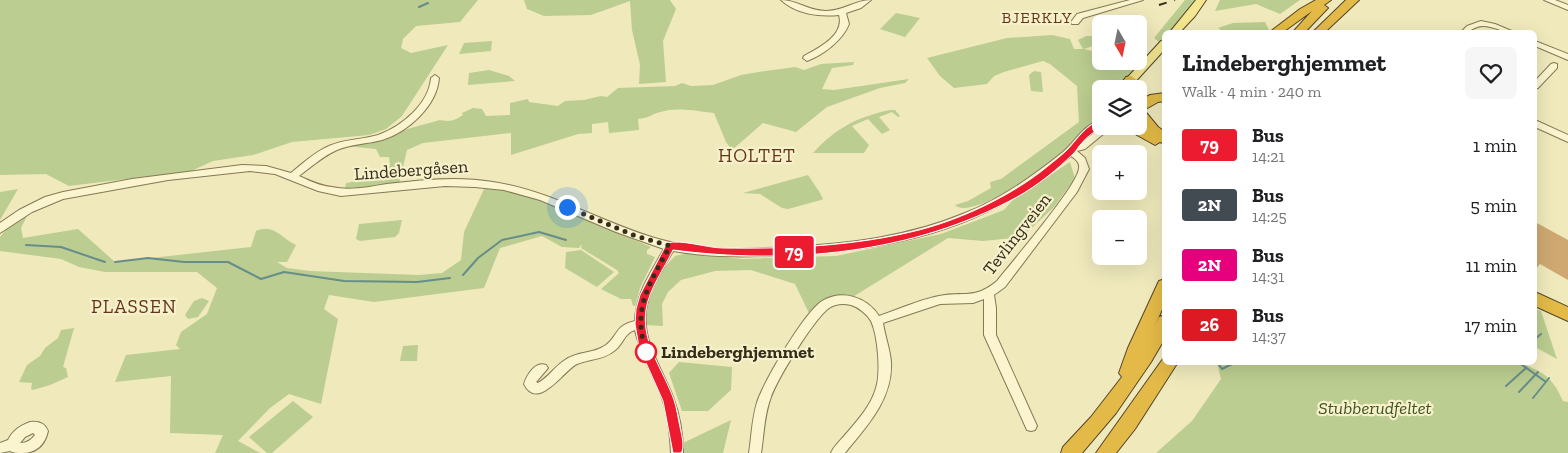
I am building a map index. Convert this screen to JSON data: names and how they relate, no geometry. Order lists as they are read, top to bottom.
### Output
{
  "streets": {
    "street": ["Lindebergåsen", "Tevlingveien"]
  },
  "crossings": [
    ["Lindebergåsen", "Tevlingveien"]
  ],
  "districts": ["BJERKLY", "HOLTET", "PLASSEN"],
  "parks": ["Stubberudfeltet"],
  "places": ["Lindeberghjemmet"],
  "lines": ["bus line 79"],
  "north": "bottom",
  "page": {
    "on_map": "79",
    "map_buttons": ["+", "−"],
    "heading": ["Lindeberghjemmet", "Walk · 4 min · 240 m"],
    "list": [
      {
        "mark": "79",
        "name": "Bus",
        "note": "14:21",
        "value": "1 min"
      },
      {
        "mark": "2N",
        "name": "Bus",
        "note": "14:25",
        "value": "5 min"
      },
      {
        "mark": "2N",
        "name": "Bus",
        "note": "14:31",
        "value": "11 min"
      },
      {
        "mark": "26",
        "name": "Bus",
        "note": "14:37",
        "value": "17 min"
      }
    ]
  }
}
